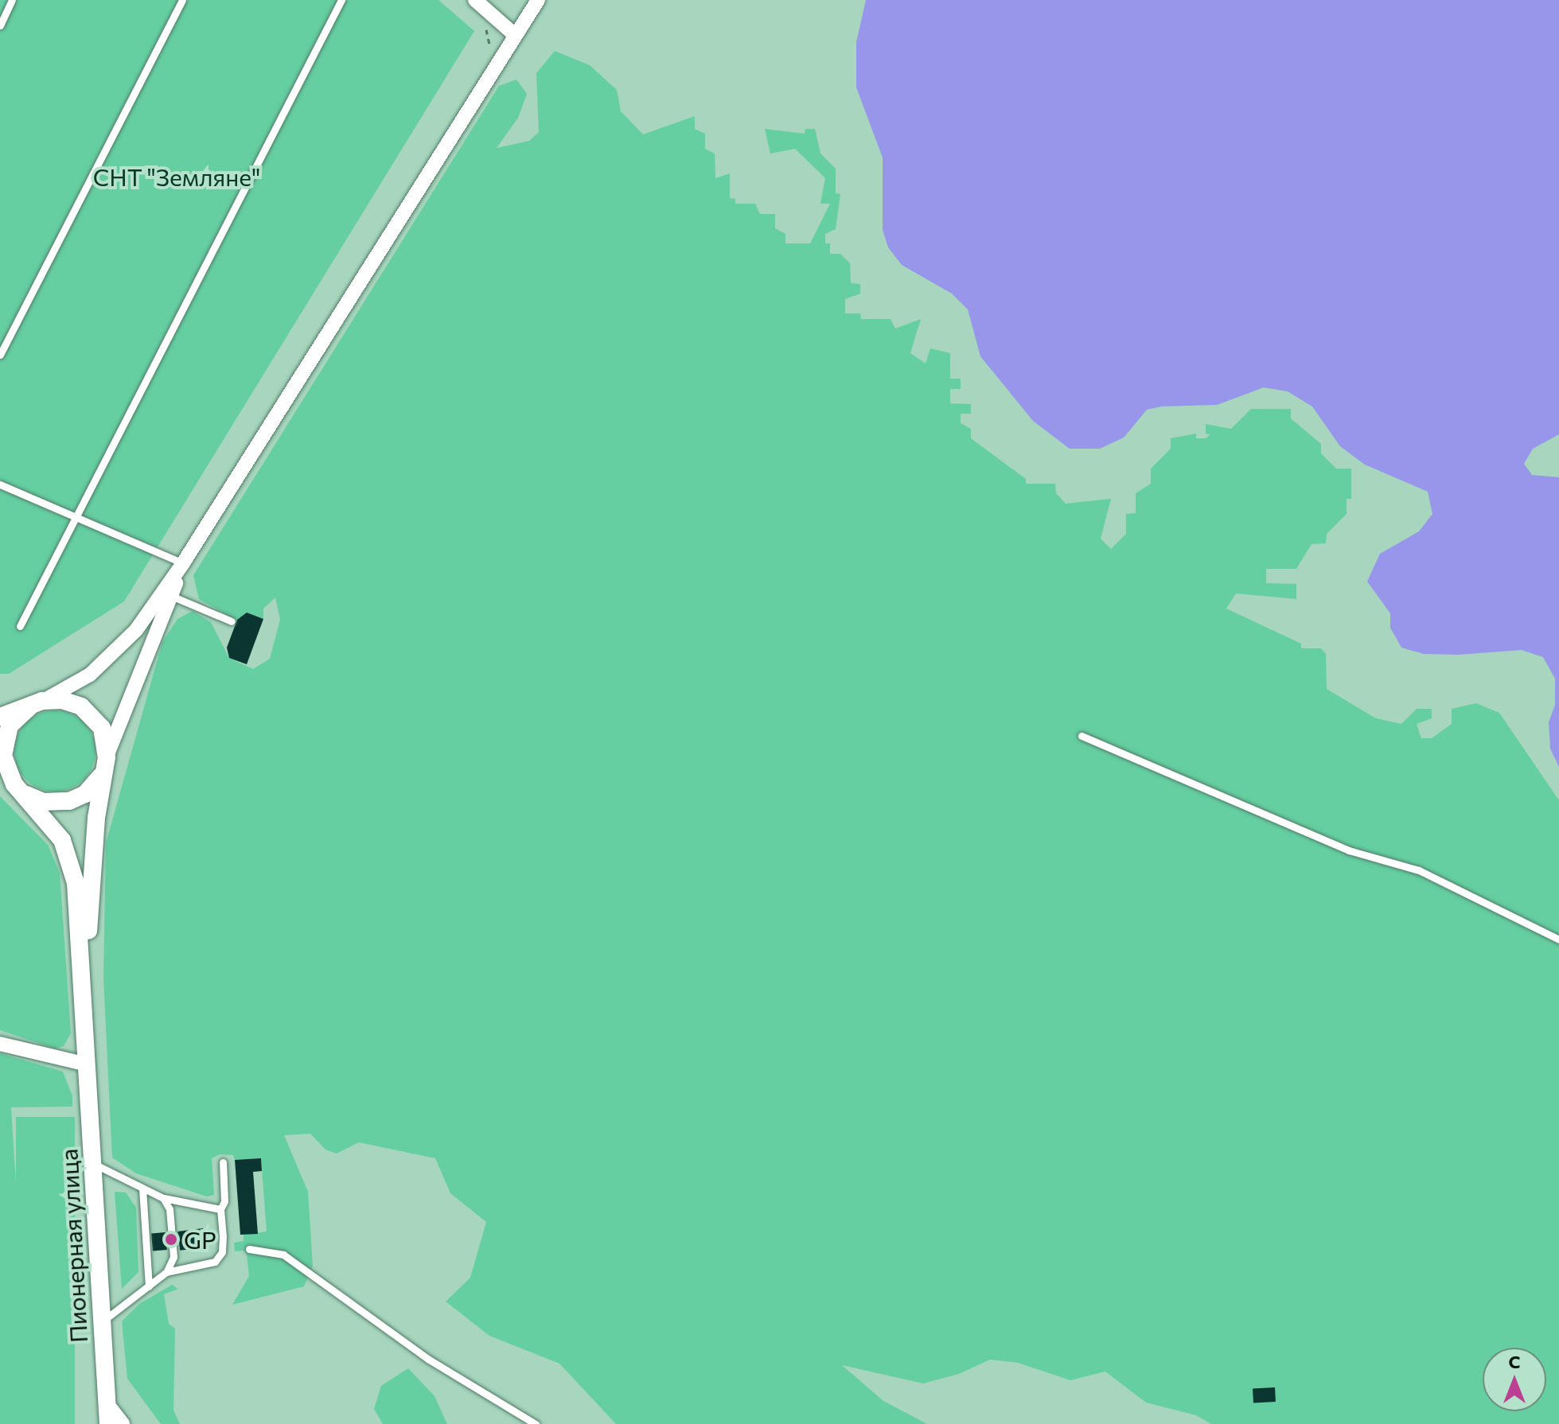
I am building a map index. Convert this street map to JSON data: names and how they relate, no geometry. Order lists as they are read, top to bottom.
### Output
{
  "streets": {
    "street": ["Пионерная улица"]
  },
  "parks": ["СНТ \"Земляне\""],
  "places": ["GP"],
  "north": "top"
}
